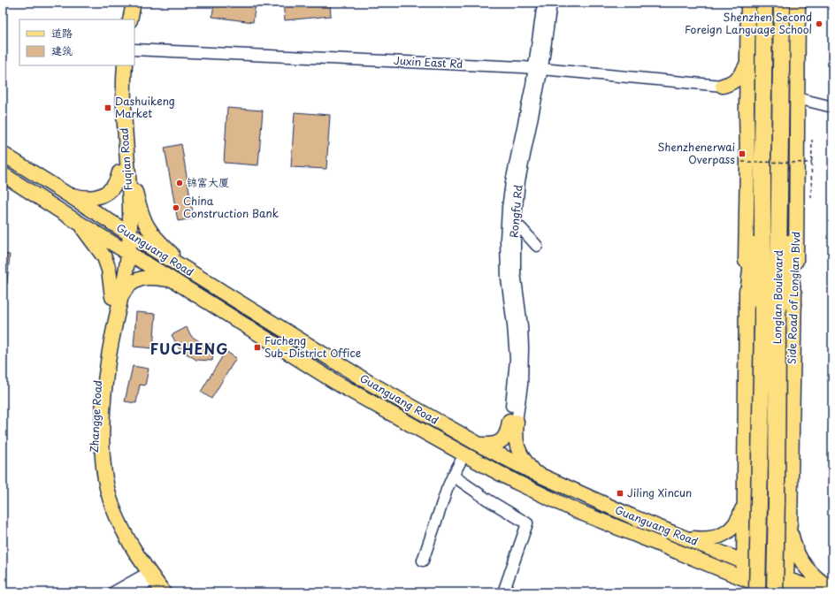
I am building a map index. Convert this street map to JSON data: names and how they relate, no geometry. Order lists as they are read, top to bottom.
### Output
{
  "streets": {
    "highway": ["Longlan Boulevard"],
    "main road": [
      "Fuqian Road",
      "Guanguang Road",
      "Side Road of Longlan Blvd",
      "Zhangge Road"
    ],
    "street": ["Juxin East Rd", "Rongfu Rd"]
  },
  "crossings": [
    ["Juxin East Rd", "Rongfu Rd"],
    ["Fuqian Road", "Guanguang Road"],
    ["Fuqian Road", "Zhangge Road"],
    ["Guanguang Road", "Side Road of Longlan Blvd"],
    ["Guanguang Road", "Zhangge Road"]
  ],
  "districts": ["FUCHENG"],
  "places": {
    "other": ["Shenzhen Second Foreign Language School", "锦富大厦", "China Construction Bank"],
    "transit": [
      "Dashuikeng Market",
      "Shenzhenerwai Overpass",
      "Fucheng Sub-District Office",
      "Jiling Xincun"
    ]
  },
  "legend": ["道路", "建筑"]
}
